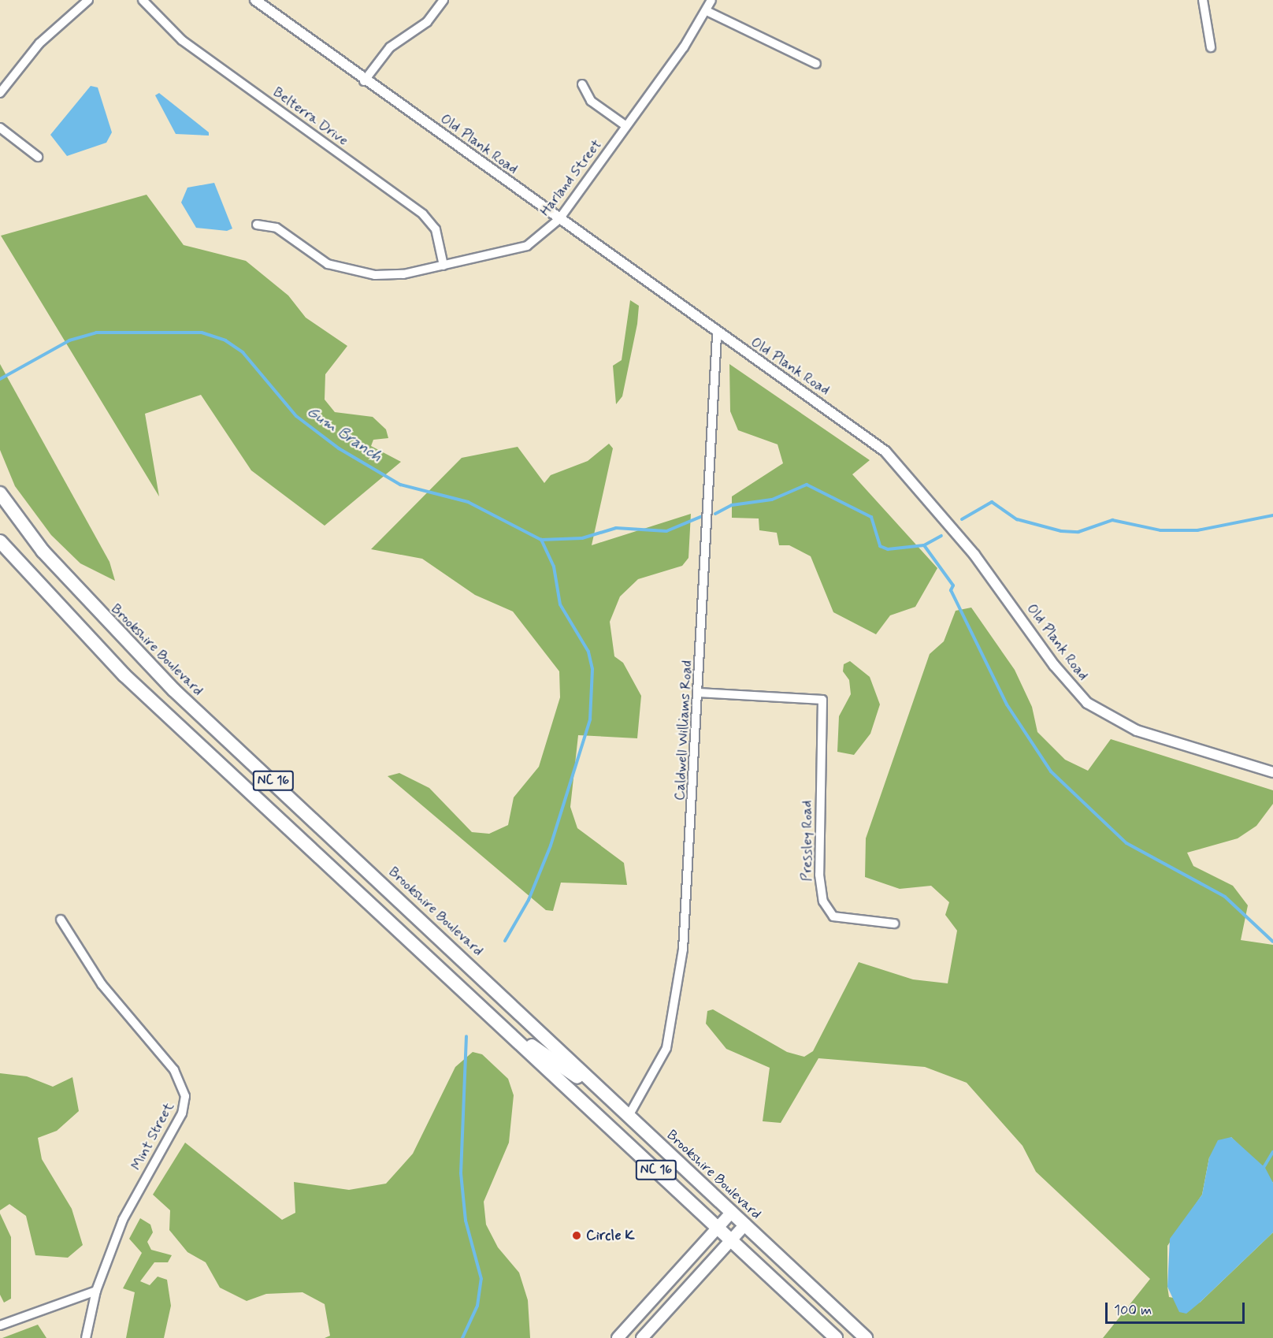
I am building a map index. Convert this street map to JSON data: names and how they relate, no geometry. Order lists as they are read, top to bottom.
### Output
{
  "streets": {
    "highway": ["Brookshire Boulevard", "NC 16"],
    "street": [
      "Belterra Drive",
      "Old Plank Road",
      "Harland Street",
      "Caldwell Williams Road",
      "Pressley Road",
      "Mint Street"
    ]
  },
  "crossings": [
    ["Belterra Drive", "Harland Street"],
    ["Old Plank Road", "Harland Street"],
    ["Old Plank Road", "Caldwell Williams Road"],
    ["Brookshire Boulevard", "Caldwell Williams Road"],
    ["Caldwell Williams Road", "Pressley Road"]
  ],
  "water": ["Gum Branch"],
  "places": ["Circle K"],
  "scale_bar": "100 m"
}
